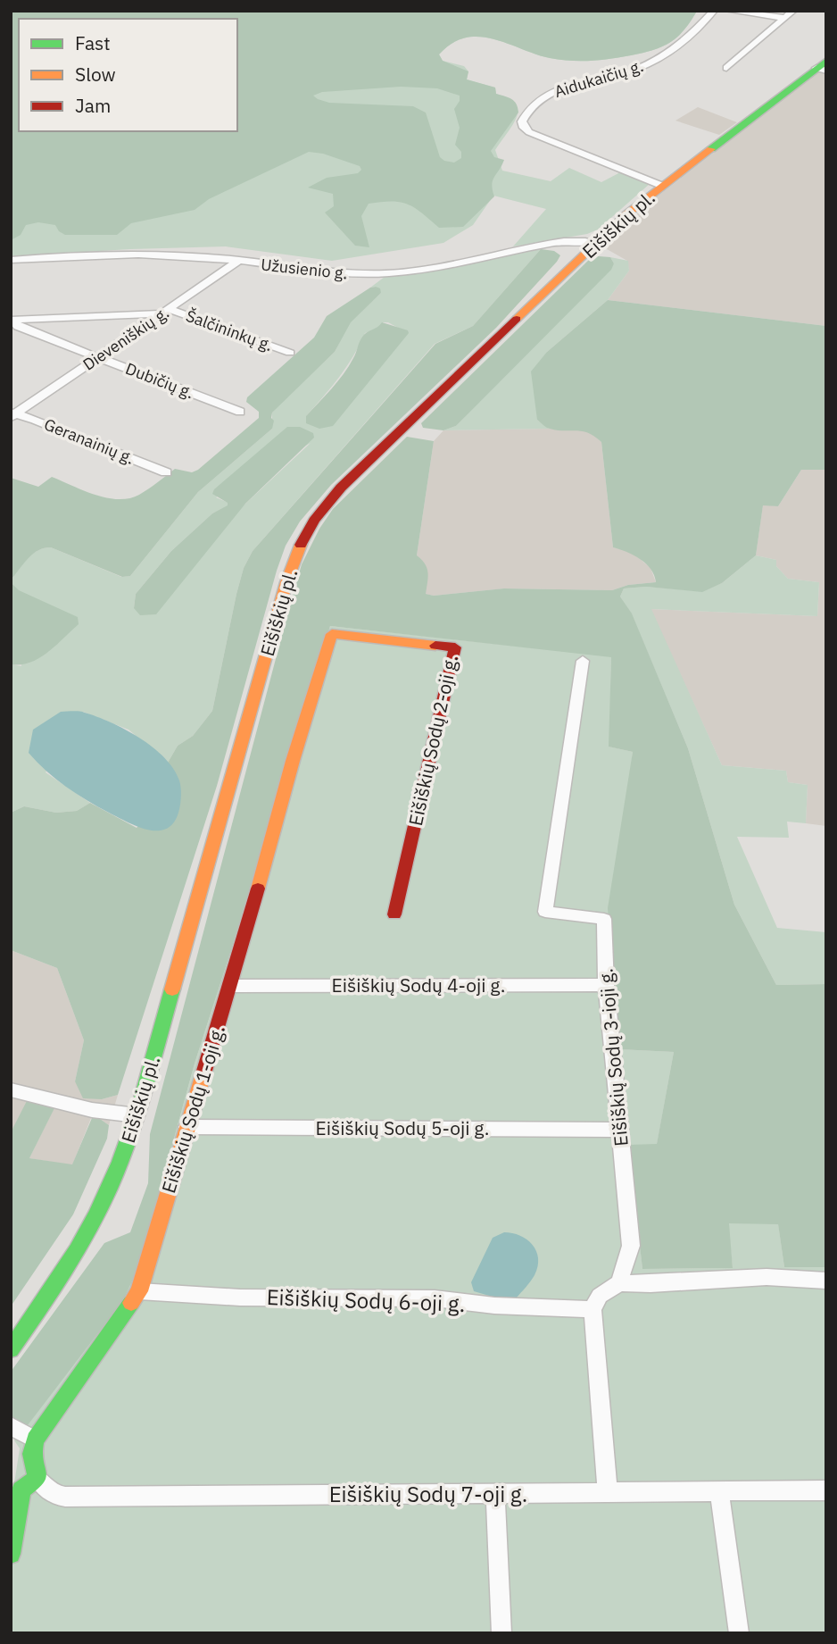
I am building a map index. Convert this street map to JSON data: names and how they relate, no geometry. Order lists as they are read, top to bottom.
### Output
{
  "streets": {
    "main road": ["Eišiškių pl.", "Eišiškių Sodų 2-oji g.", "Eišiškių Sodų 1-oji g."],
    "street": [
      "Aidukaičių g.",
      "Užusienio g.",
      "Šalčininkų g.",
      "Dieveniškių g.",
      "Dubičių g.",
      "Geranainių g.",
      "Eišiškių Sodų 4-oji g.",
      "Eišiškių Sodų 3-ioji g.",
      "Eišiškių Sodų 5-oji g.",
      "Eišiškių Sodų 6-oji g.",
      "Eišiškių Sodų 7-oji g."
    ]
  },
  "crossings": [
    ["Aidukaičių g.", "Eišiškių pl."],
    ["Eišiškių pl.", "Užusienio g."],
    ["Užusienio g.", "Dieveniškių g."],
    ["Šalčininkų g.", "Dieveniškių g."],
    ["Šalčininkų g.", "Dubičių g."],
    ["Dieveniškių g.", "Dubičių g."],
    ["Dieveniškių g.", "Geranainių g."],
    ["Eišiškių Sodų 2-oji g.", "Eišiškių Sodų 1-oji g."],
    ["Eišiškių Sodų 4-oji g.", "Eišiškių Sodų 3-ioji g."],
    ["Eišiškių Sodų 4-oji g.", "Eišiškių Sodų 1-oji g."],
    ["Eišiškių Sodų 3-ioji g.", "Eišiškių Sodų 5-oji g."],
    ["Eišiškių Sodų 1-oji g.", "Eišiškių Sodų 5-oji g."],
    ["Eišiškių Sodų 1-oji g.", "Eišiškių Sodų 6-oji g."]
  ],
  "legend": ["Fast", "Slow", "Jam"]
}
